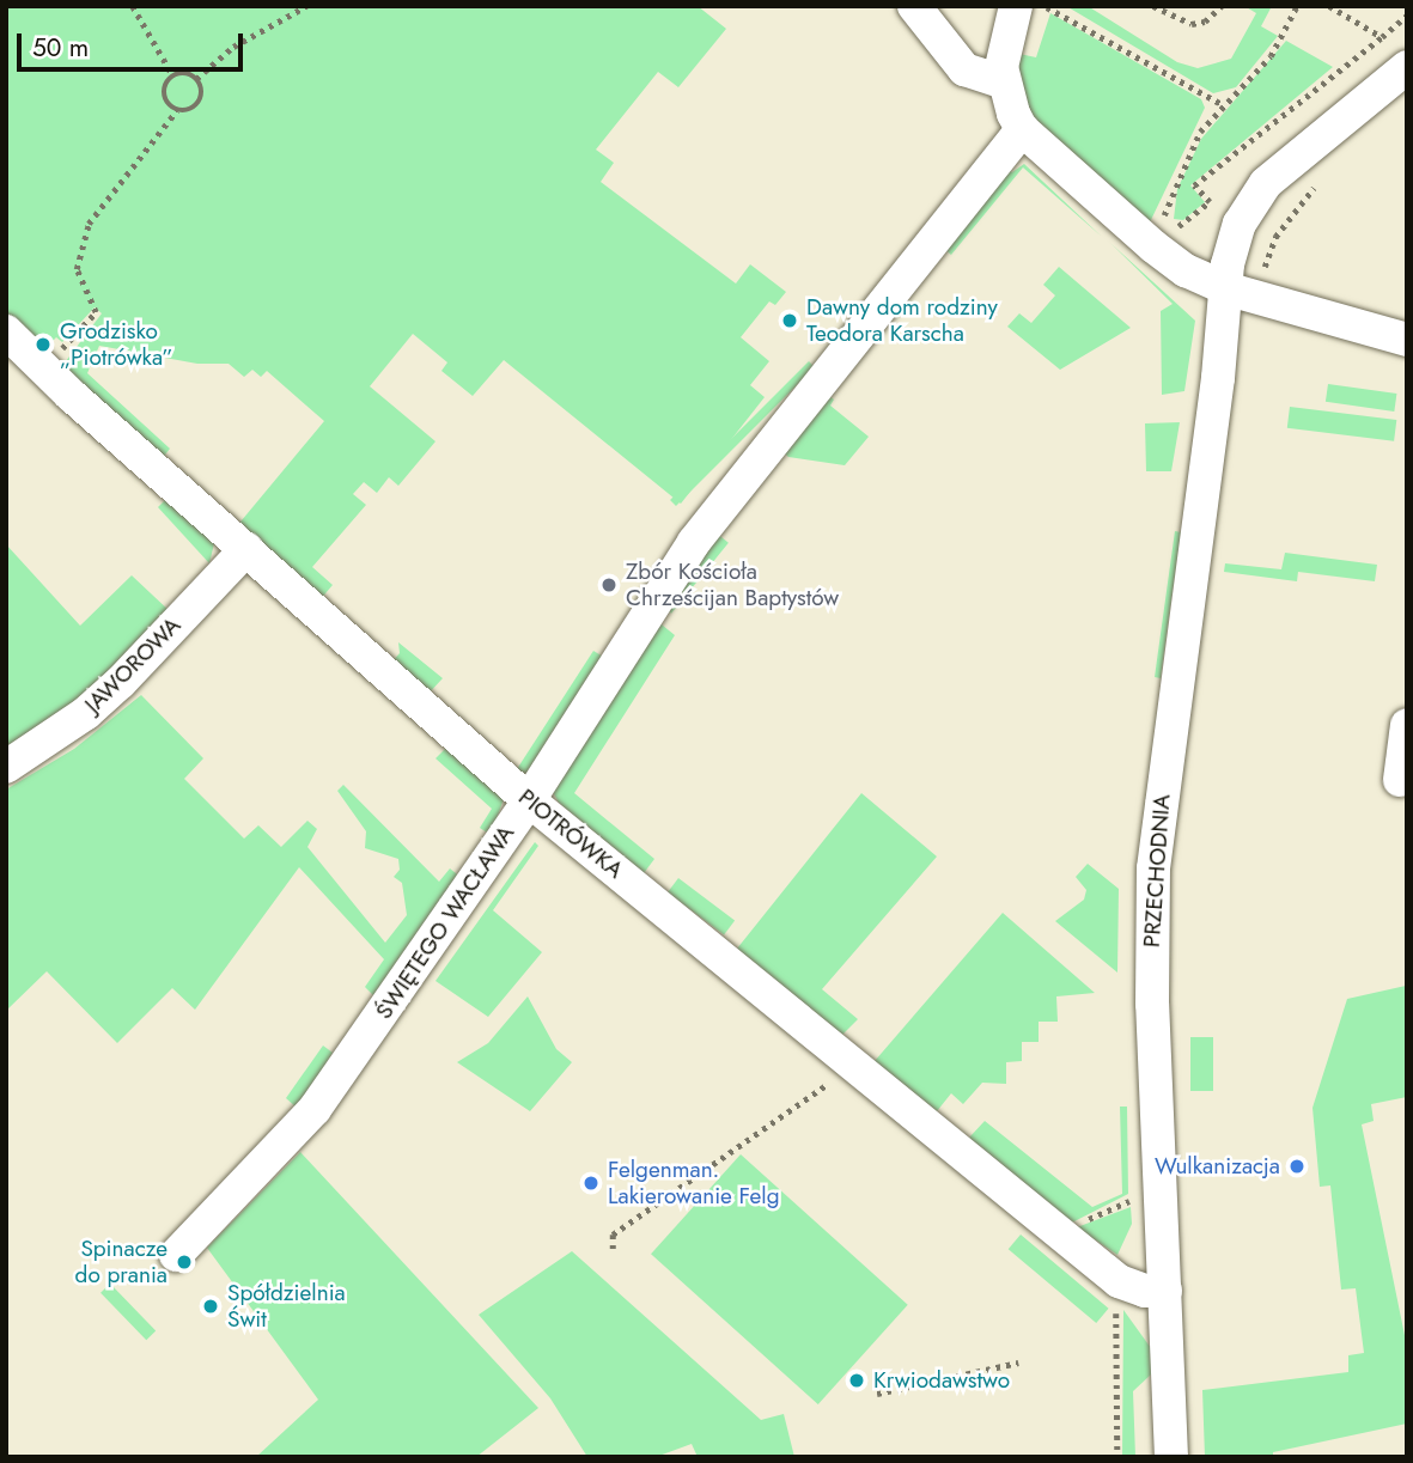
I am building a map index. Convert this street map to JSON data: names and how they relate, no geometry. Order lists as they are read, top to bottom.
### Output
{
  "streets": {
    "street": [
      "JAWOROWA",
      "PIOTRÓWKA",
      "PRZECHODNIA",
      "ŚWIĘTEGO WACŁAWA"
    ]
  },
  "crossings": [
    ["JAWOROWA", "PIOTRÓWKA"],
    ["PIOTRÓWKA", "PRZECHODNIA"],
    ["PIOTRÓWKA", "ŚWIĘTEGO WACŁAWA"]
  ],
  "places": [
    "Dawny dom rodziny Teodora Karscha",
    "Grodzisko „Piotrówka”",
    "Zbór Kościoła Chrześcijan Baptystów",
    "Wulkanizacja",
    "Felgenman. Lakierowanie Felg",
    "Spinacze do prania",
    "Spółdzielnia Świt",
    "Krwiodawstwo"
  ],
  "scale_bar": "50 m"
}
